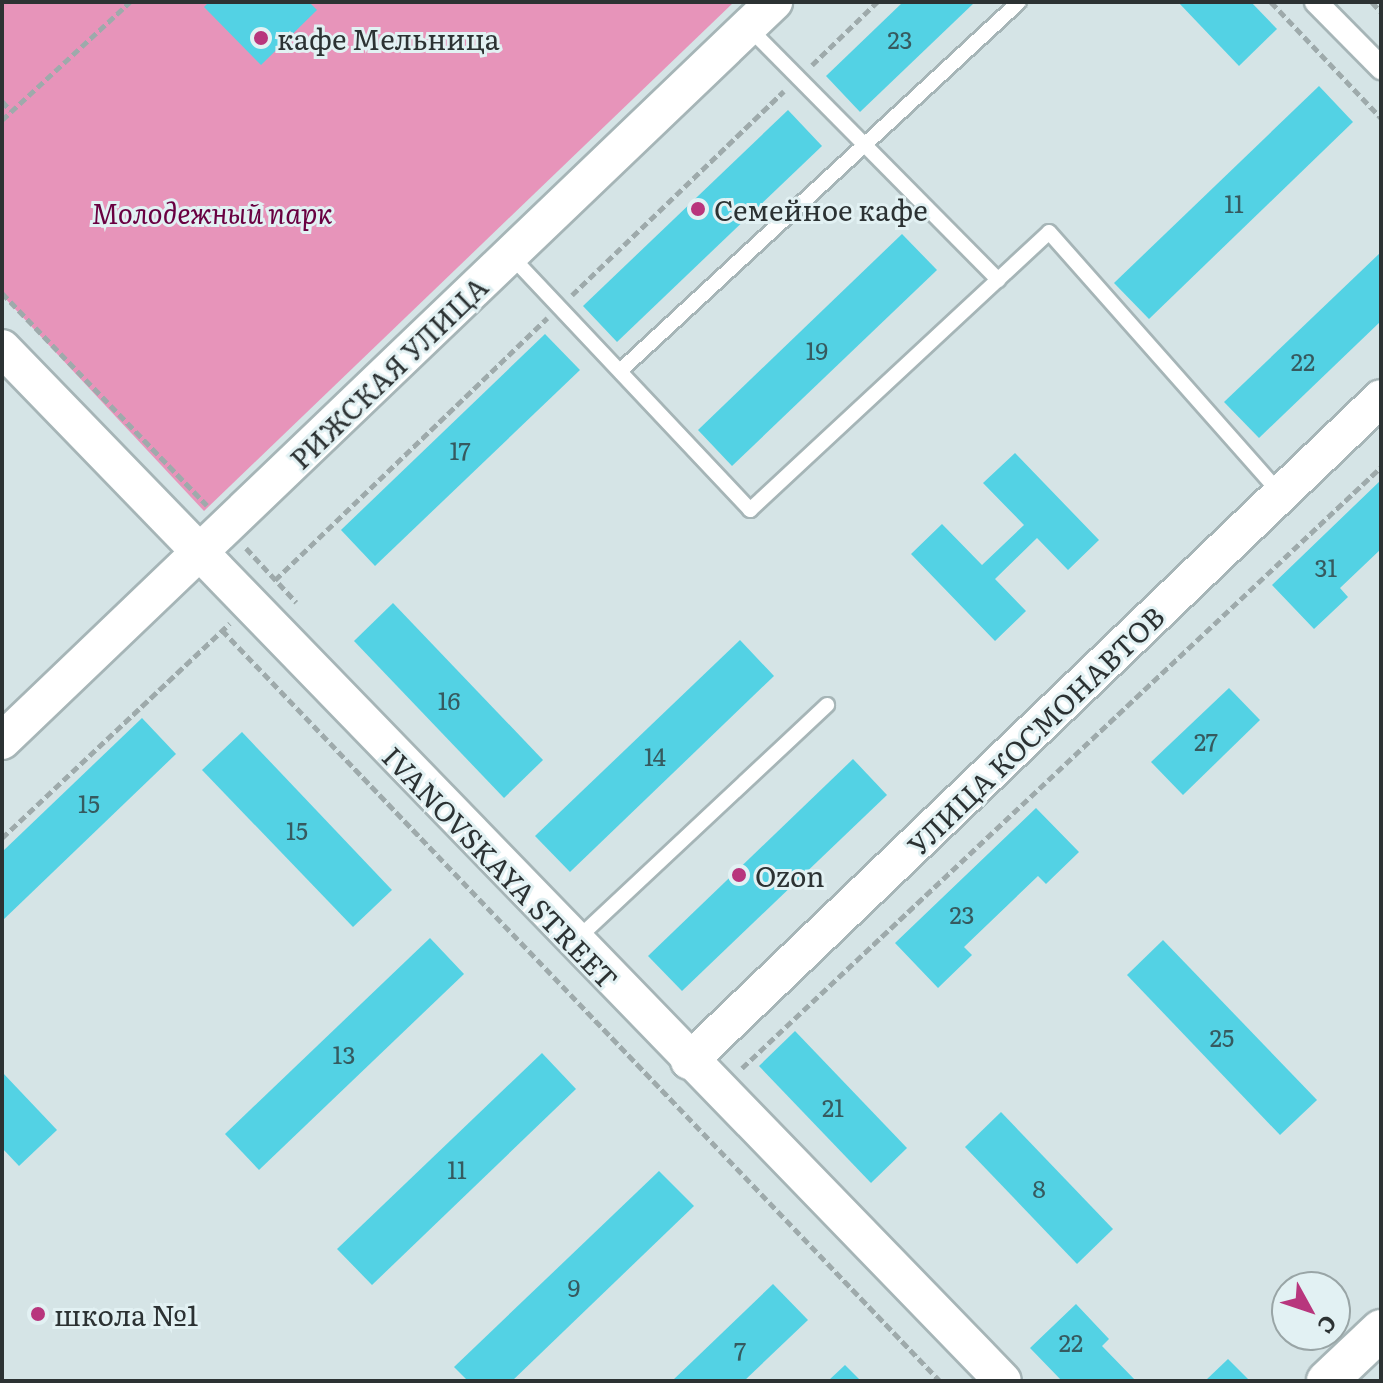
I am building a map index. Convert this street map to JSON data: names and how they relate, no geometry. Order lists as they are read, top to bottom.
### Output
{
  "streets": {
    "street": ["РИЖСКАЯ УЛИЦА", "УЛИЦА КОСМОНАВТОВ", "IVANOVSKAYA STREET"]
  },
  "crossings": [
    ["РИЖСКАЯ УЛИЦА", "IVANOVSKAYA STREET"],
    ["УЛИЦА КОСМОНАВТОВ", "IVANOVSKAYA STREET"]
  ],
  "parks": ["Молодежный парк"],
  "places": [
    "кафе Мельница",
    "Семейное кафе",
    "Ozon",
    "школа №1"
  ],
  "house_numbers": [
    "23",
    "11",
    "19",
    "22",
    "17",
    "31",
    "16",
    "27",
    "14",
    "15",
    "15",
    "23",
    "25",
    "13",
    "21",
    "11",
    "8",
    "9",
    "22",
    "7"
  ],
  "north": "bottom right"
}
